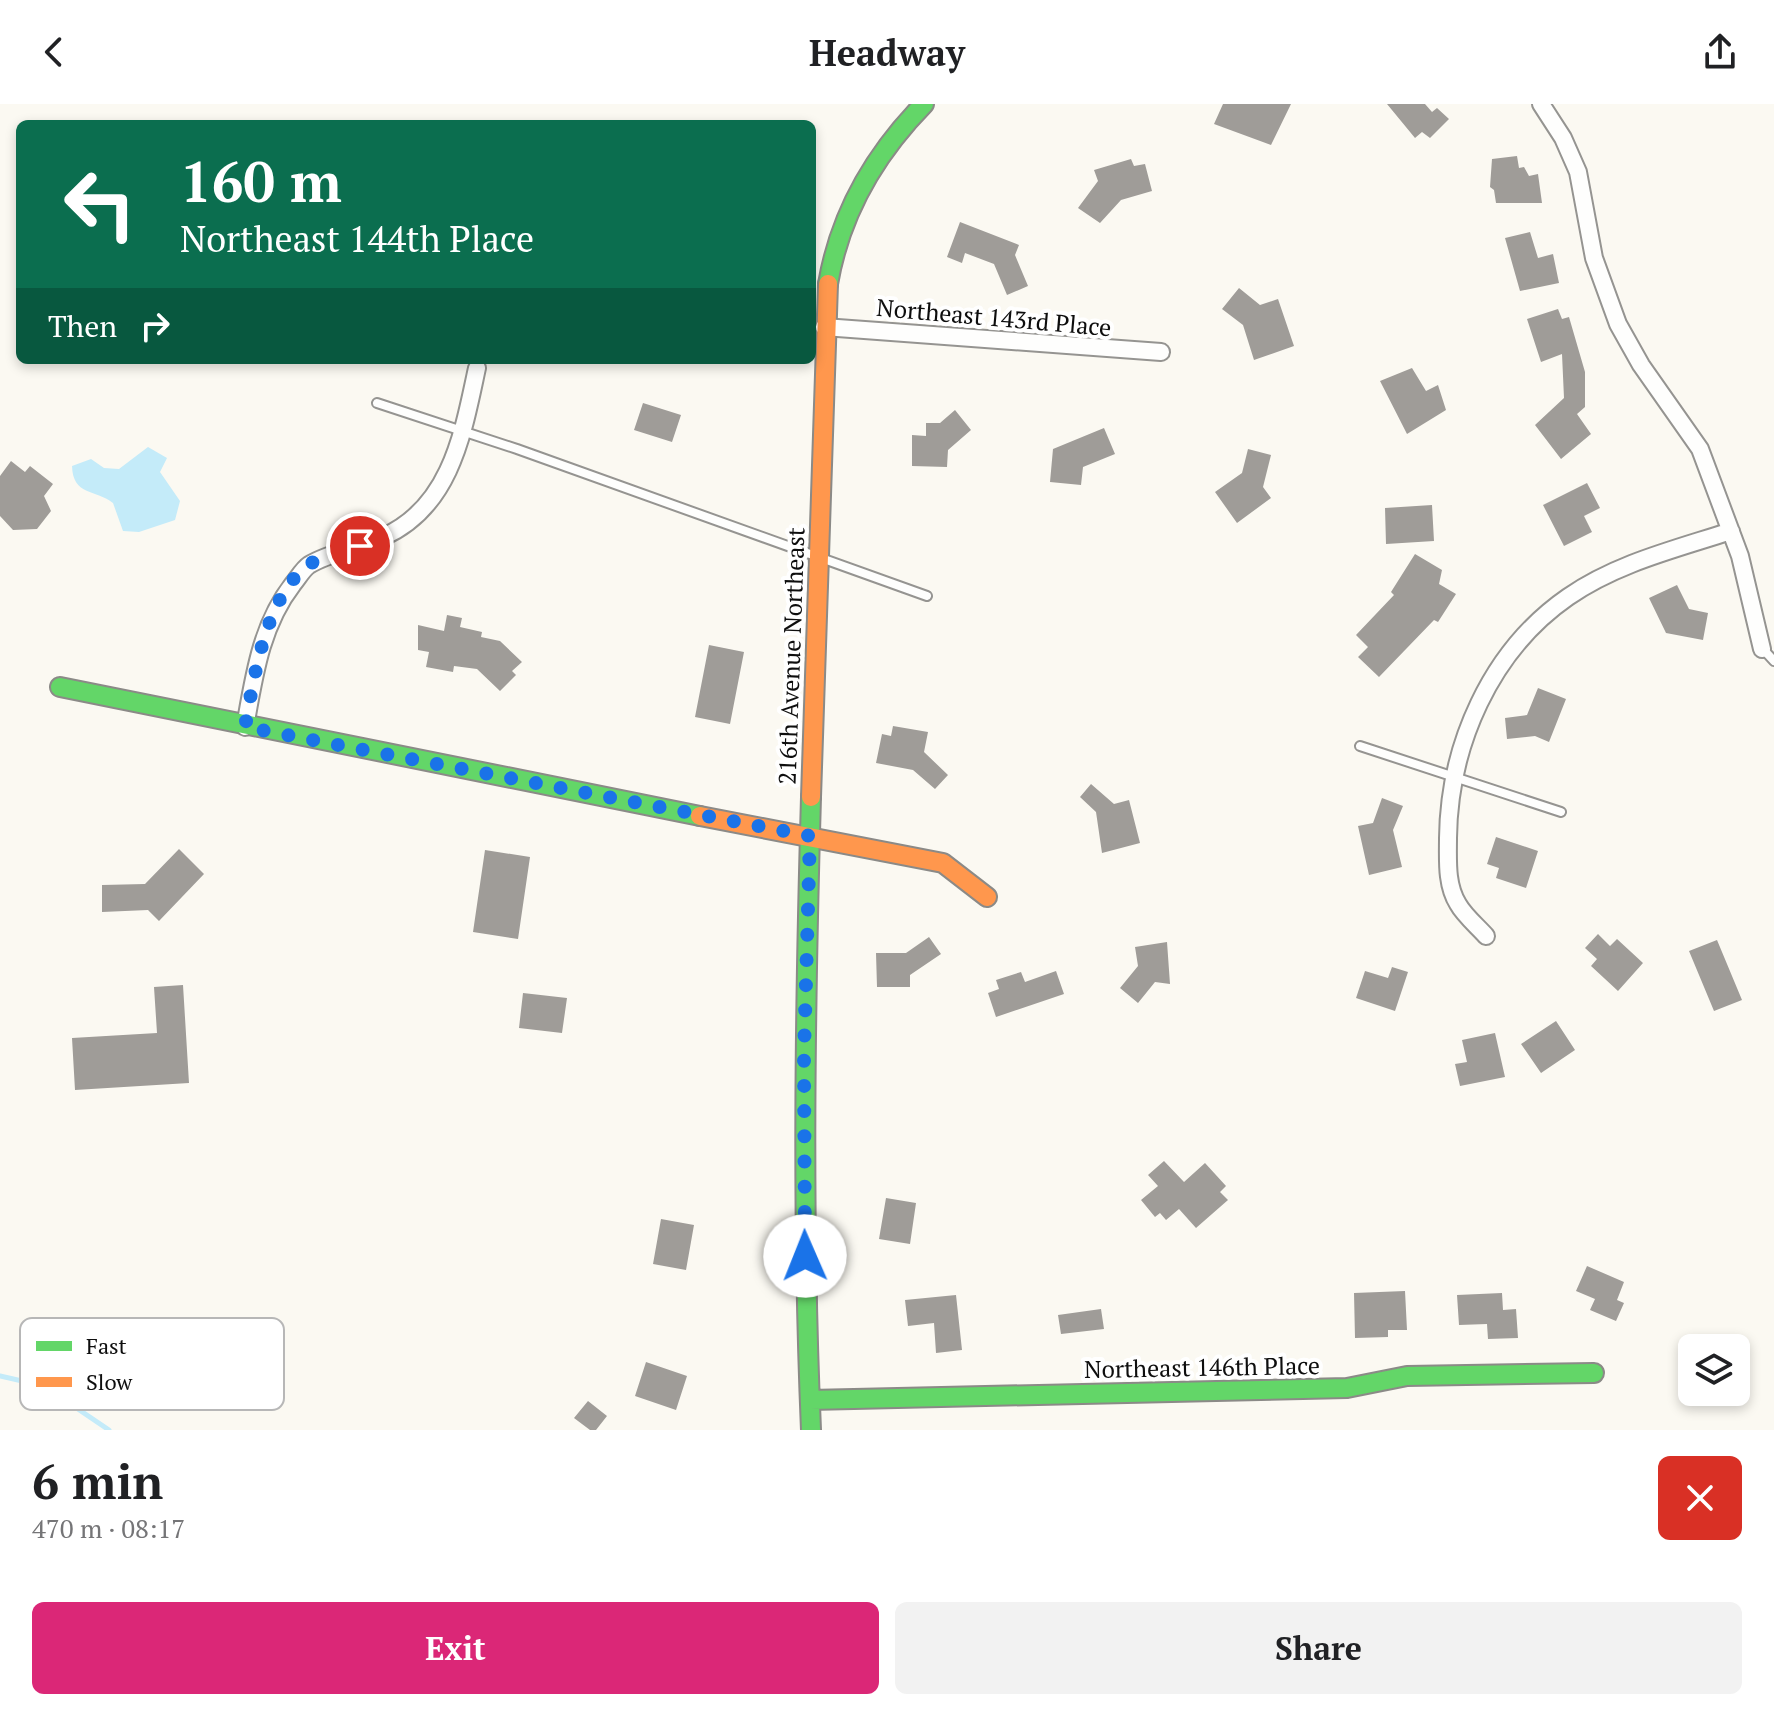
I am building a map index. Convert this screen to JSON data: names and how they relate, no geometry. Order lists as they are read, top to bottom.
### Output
{
  "streets": {
    "street": ["Northeast 143rd Place", "216th Avenue Northeast", "Northeast 146th Place"]
  },
  "crossings": [
    ["Northeast 143rd Place", "216th Avenue Northeast"],
    ["216th Avenue Northeast", "Northeast 146th Place"]
  ],
  "legend": ["Fast", "Slow"],
  "page": {
    "header": "Headway",
    "turn": ["160 m", "Northeast 144th Place"],
    "then": "Then",
    "heading": ["6 min", "470 m · 08:17"],
    "buttons": ["Exit", "Share"]
  }
}
